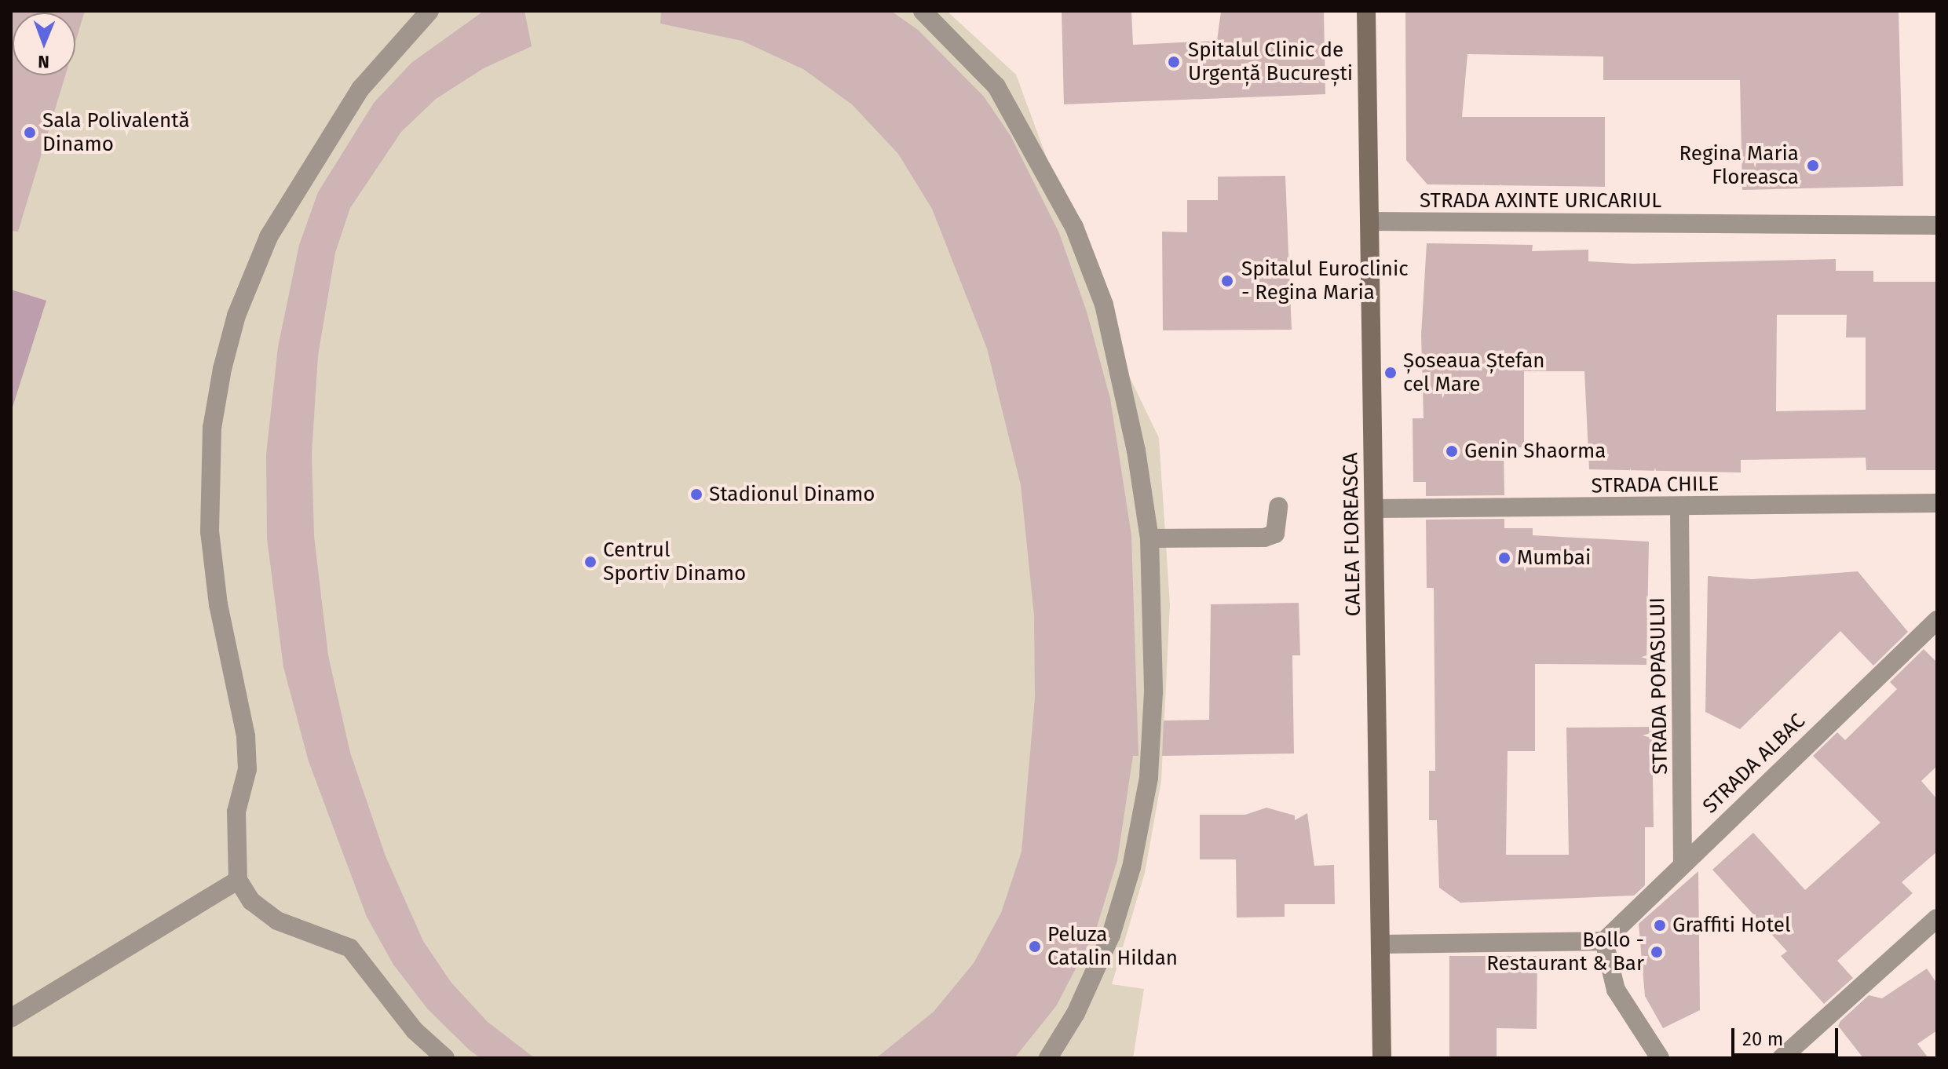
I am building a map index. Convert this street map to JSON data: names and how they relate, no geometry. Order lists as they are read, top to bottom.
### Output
{
  "streets": {
    "street": [
      "STRADA AXINTE URICARIUL",
      "STRADA CHILE",
      "CALEA FLOREASCA",
      "STRADA POPASULUI",
      "STRADA ALBAC"
    ]
  },
  "crossings": [
    ["STRADA AXINTE URICARIUL", "CALEA FLOREASCA"],
    ["STRADA CHILE", "CALEA FLOREASCA"],
    ["STRADA CHILE", "STRADA POPASULUI"],
    ["STRADA POPASULUI", "STRADA ALBAC"]
  ],
  "places": [
    "Spitalul Clinic de Urgență București",
    "Sala Polivalentă Dinamo",
    "Regina Maria Floreasca",
    "Spitalul Euroclinic - Regina Maria",
    "Șoseaua Ștefan cel Mare",
    "Genin Shaorma",
    "Stadionul Dinamo",
    "Mumbai",
    "Centrul Sportiv Dinamo",
    "Graffiti Hotel",
    "Peluza Catalin Hildan",
    "Bollo - Restaurant & Bar"
  ],
  "scale_bar": "20 m",
  "north": "bottom"
}
